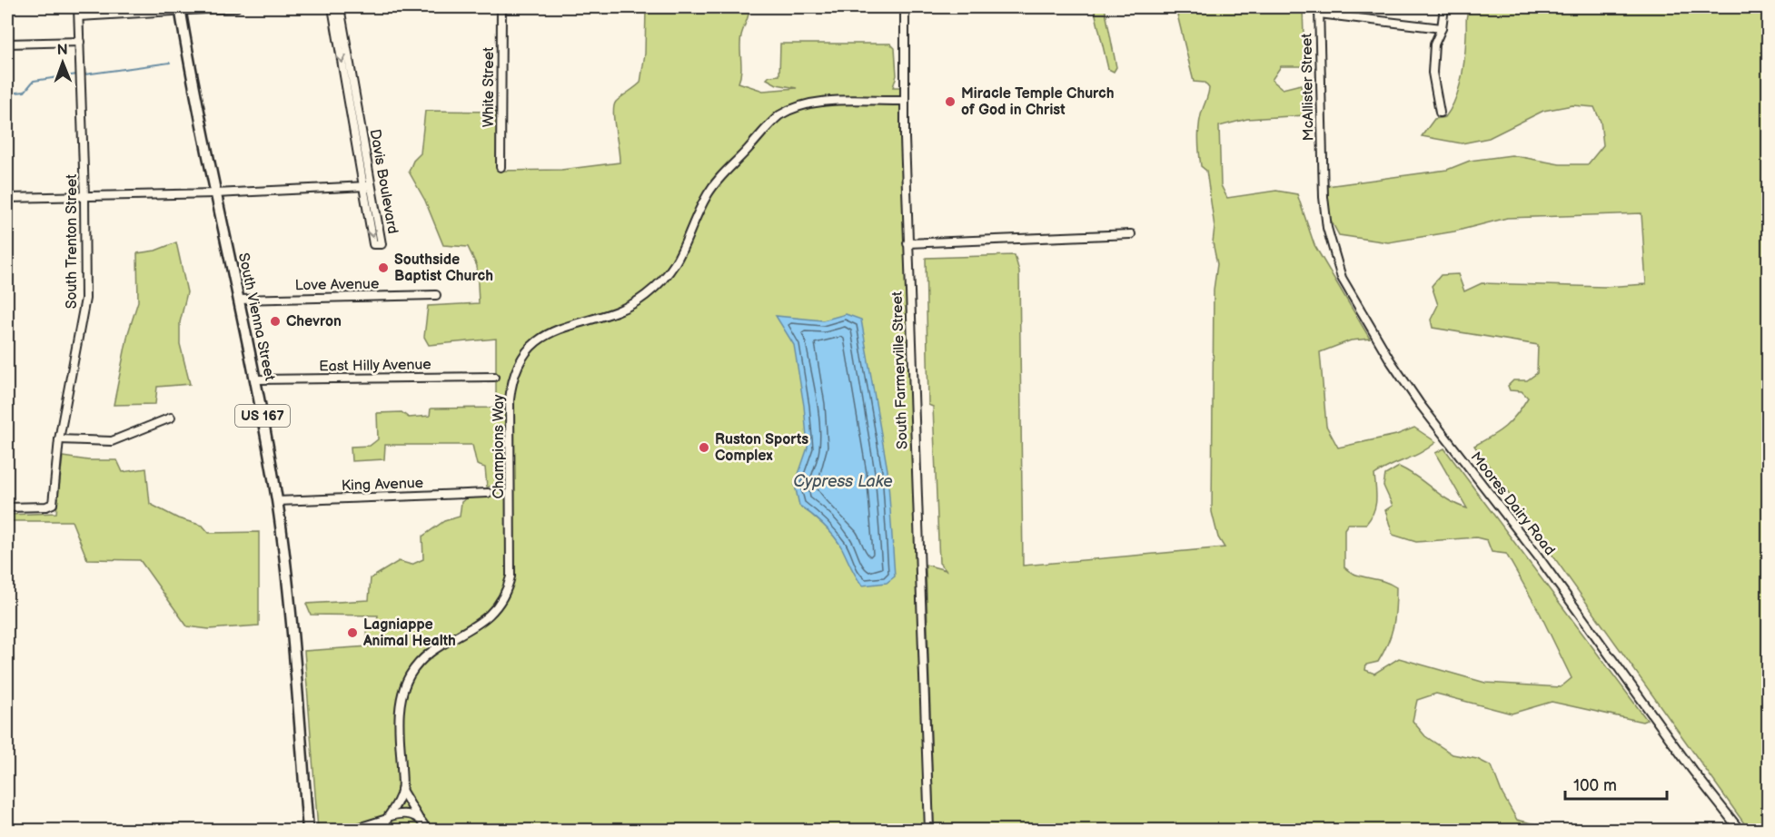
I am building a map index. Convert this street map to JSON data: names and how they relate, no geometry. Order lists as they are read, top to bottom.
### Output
{
  "streets": {
    "highway": ["South Vienna Street", "US 167"],
    "street": [
      "White Street",
      "McAllister Street",
      "Davis Boulevard",
      "South Trenton Street",
      "Love Avenue",
      "East Hilly Avenue",
      "South Farmerville Street",
      "Champions Way",
      "King Avenue",
      "Moores Dairy Road"
    ]
  },
  "crossings": [
    ["McAllister Street", "Moores Dairy Road"],
    ["Love Avenue", "South Vienna Street"],
    ["South Vienna Street", "East Hilly Avenue"],
    ["South Vienna Street", "King Avenue"],
    ["South Farmerville Street", "Champions Way"]
  ],
  "water": ["Cypress Lake"],
  "places": [
    "Miracle Temple Church of God in Christ",
    "Southside Baptist Church",
    "Chevron",
    "Ruston Sports Complex",
    "Lagniappe Animal Health"
  ],
  "scale_bar": "100 m",
  "north": "top"
}
